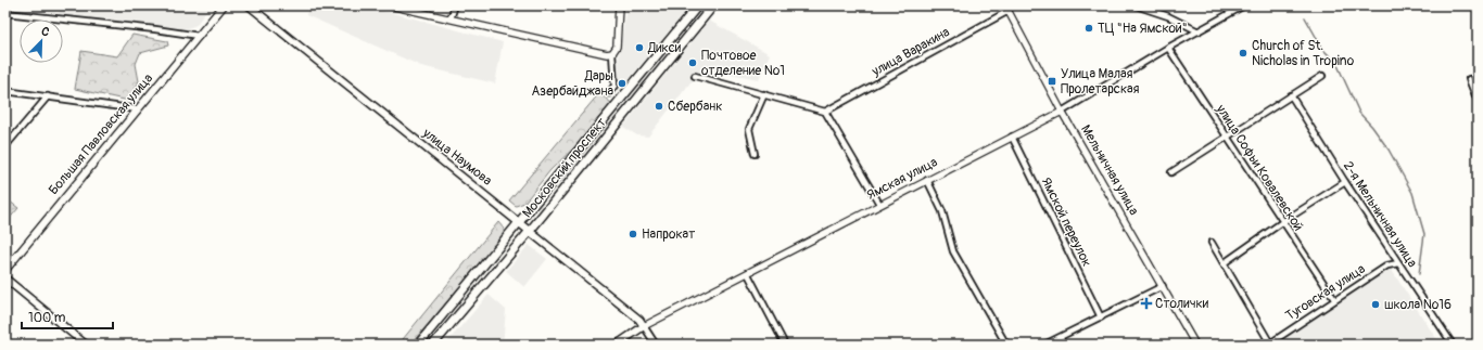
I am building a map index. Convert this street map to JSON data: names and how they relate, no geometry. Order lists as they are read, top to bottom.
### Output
{
  "streets": {
    "main road": [
      "Большая Павловская улица",
      "улица Наумова",
      "Московский проспект",
      "Ямская улица"
    ],
    "street": [
      "улица Варакина",
      "улица Софьи Ковалевской",
      "Мельничная улица",
      "2-я Мельничная улица",
      "Ямской переулок",
      "Туговская улица"
    ]
  },
  "crossings": [
    ["улица Варакина", "Мельничная улица"],
    ["улица Наумова", "Московский проспект"],
    ["улица Наумова", "Ямская улица"],
    ["улица Софьи Ковалевской", "Ямская улица"],
    ["улица Софьи Ковалевской", "Туговская улица"],
    ["Мельничная улица", "Ямская улица"],
    ["Ямская улица", "Ямской переулок"],
    ["2-я Мельничная улица", "Туговская улица"]
  ],
  "places": {
    "other": [
      "ТЦ \"На Ямской\"",
      "Дикси",
      "Church of St. Nicholas in Tropino",
      "Почтовое отделение №1",
      "Дары Азербайджана",
      "Сбербанк",
      "Напрокат",
      "школа №16"
    ],
    "transit": ["Улица Малая Пролетарская"],
    "health": ["Столички"]
  },
  "scale_bar": "100 m",
  "north": "top right"
}
